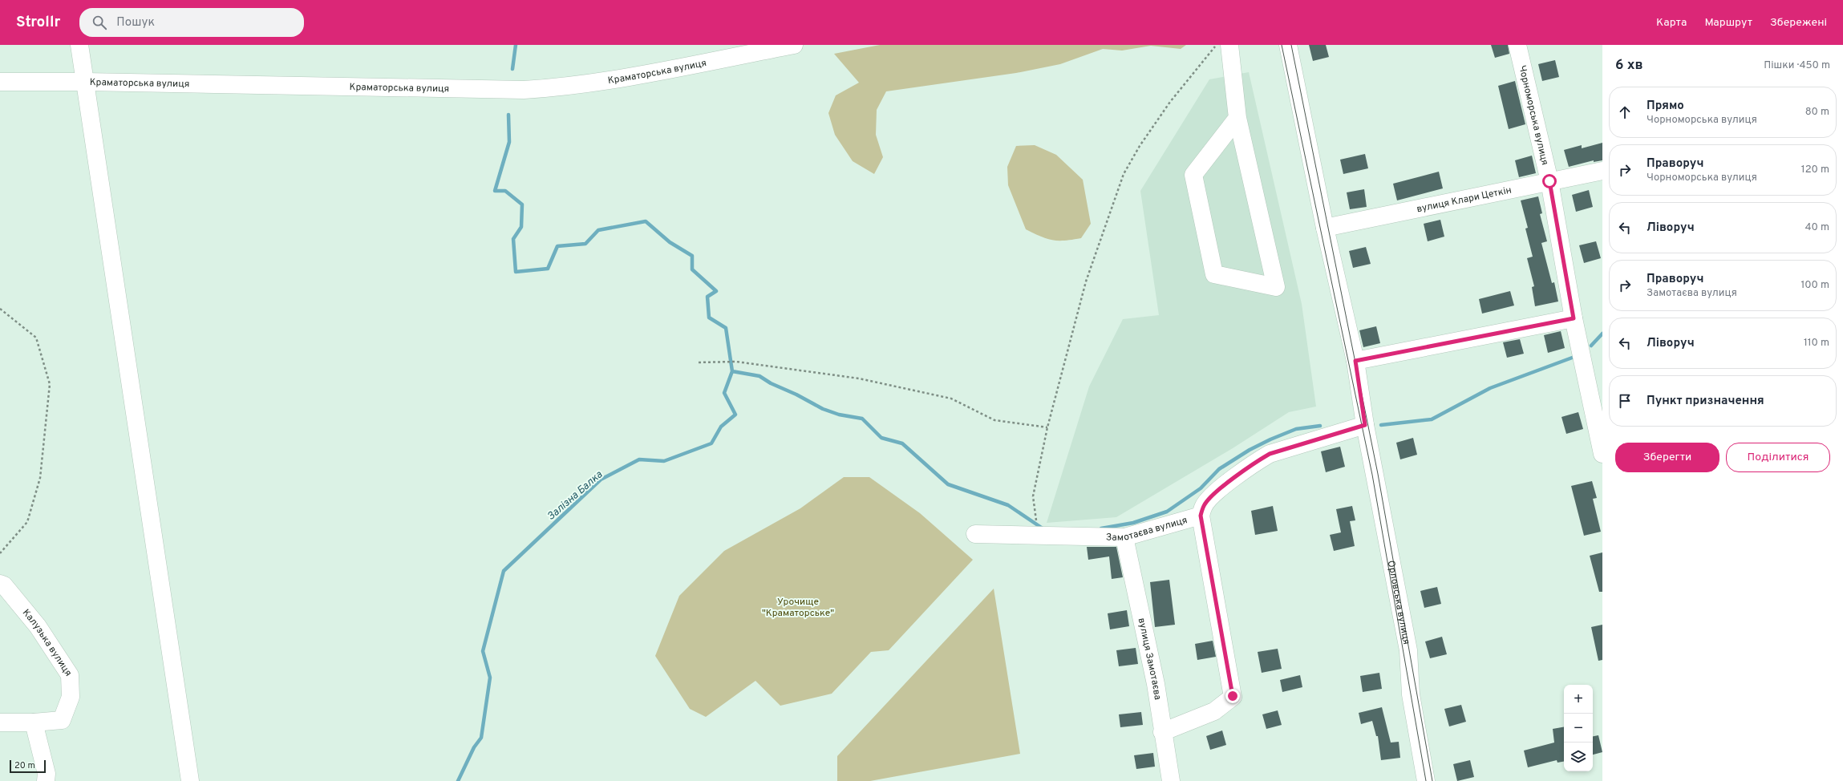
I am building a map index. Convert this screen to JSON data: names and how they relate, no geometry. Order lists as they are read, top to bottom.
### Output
{
  "streets": {
    "street": [
      "Краматорська вулиця",
      "Чорноморська вулиця",
      "вулиця Клари Цеткін",
      "Замотаєва вулиця",
      "Орловська вулиця",
      "Калузька вулиця",
      "вулиця Замотаєва"
    ]
  },
  "crossings": [
    ["Чорноморська вулиця", "вулиця Клари Цеткін"],
    ["вулиця Клари Цеткін", "Орловська вулиця"],
    ["Замотаєва вулиця", "Орловська вулиця"],
    ["Замотаєва вулиця", "вулиця Замотаєва"]
  ],
  "water": ["Залізна Балка"],
  "parks": ["Урочище \"Краматорське\""],
  "scale_bar": "20 m",
  "page": {
    "header": "Strollr",
    "search": "Пошук",
    "nav": ["Карта", "Маршрут", "Збережені"],
    "heading": ["6 хв", "Пішки · 450 m"],
    "list": [
      ["Прямо", "Чорноморська вулиця", "80 m"],
      ["Праворуч", "Чорноморська вулиця", "120 m"],
      ["Ліворуч", "40 m"],
      ["Праворуч", "Замотаєва вулиця", "100 m"],
      ["Ліворуч", "110 m"],
      "Пункт призначення"
    ],
    "buttons": ["Зберегти", "Поділитися"],
    "map_buttons": ["+", "−"],
    "scale": "20 m"
  }
}
